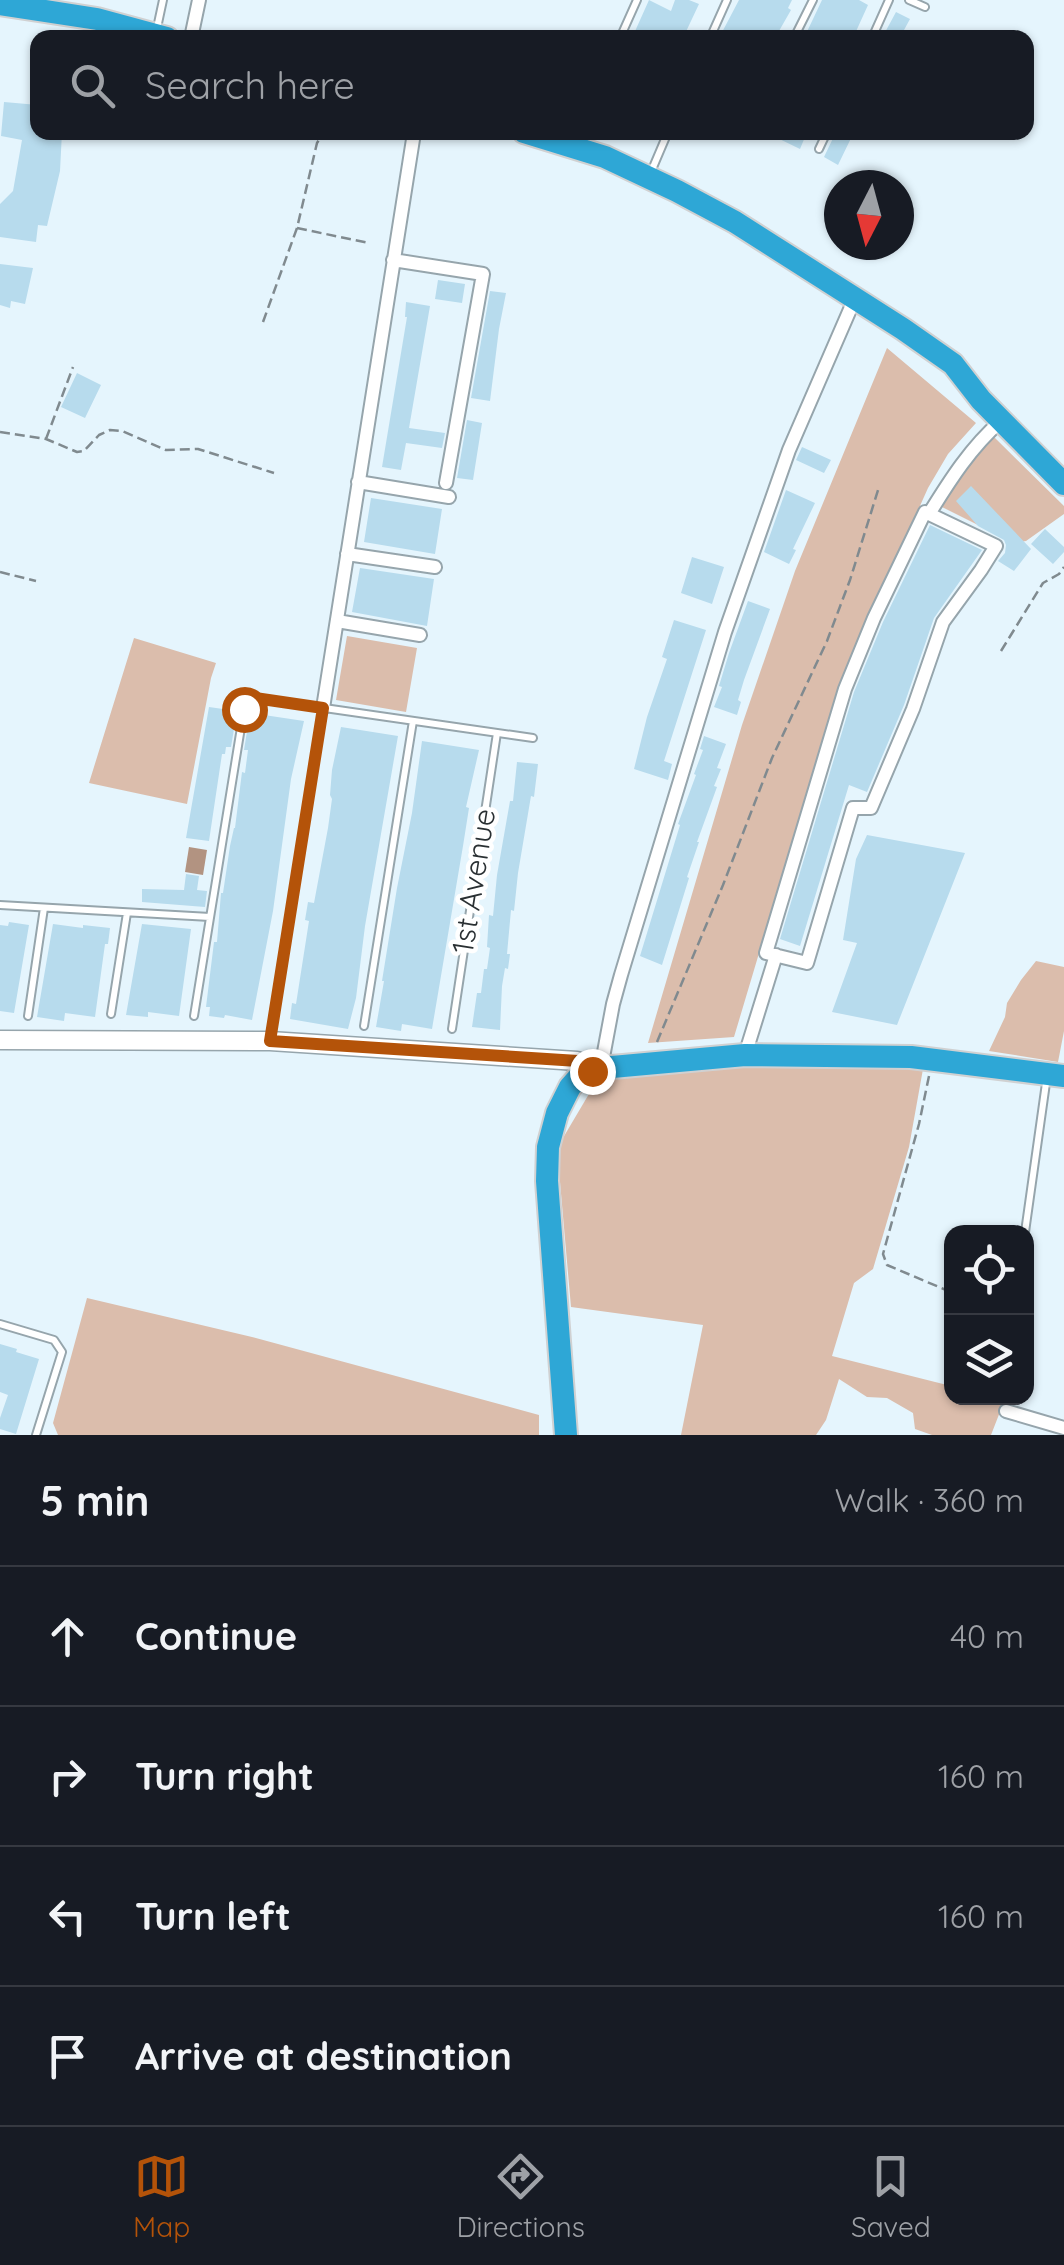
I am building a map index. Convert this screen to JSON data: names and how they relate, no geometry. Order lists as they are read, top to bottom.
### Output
{
  "streets": {
    "lane": ["1st Avenue"]
  },
  "north": "bottom",
  "page": {
    "search": "Search here",
    "heading": ["5 min", "Walk · 360 m"],
    "list": [
      ["Continue", "40 m"],
      ["Turn right", "160 m"],
      ["Turn left", "160 m"],
      "Arrive at destination"
    ],
    "nav": ["Map", "Directions", "Saved"]
  }
}
